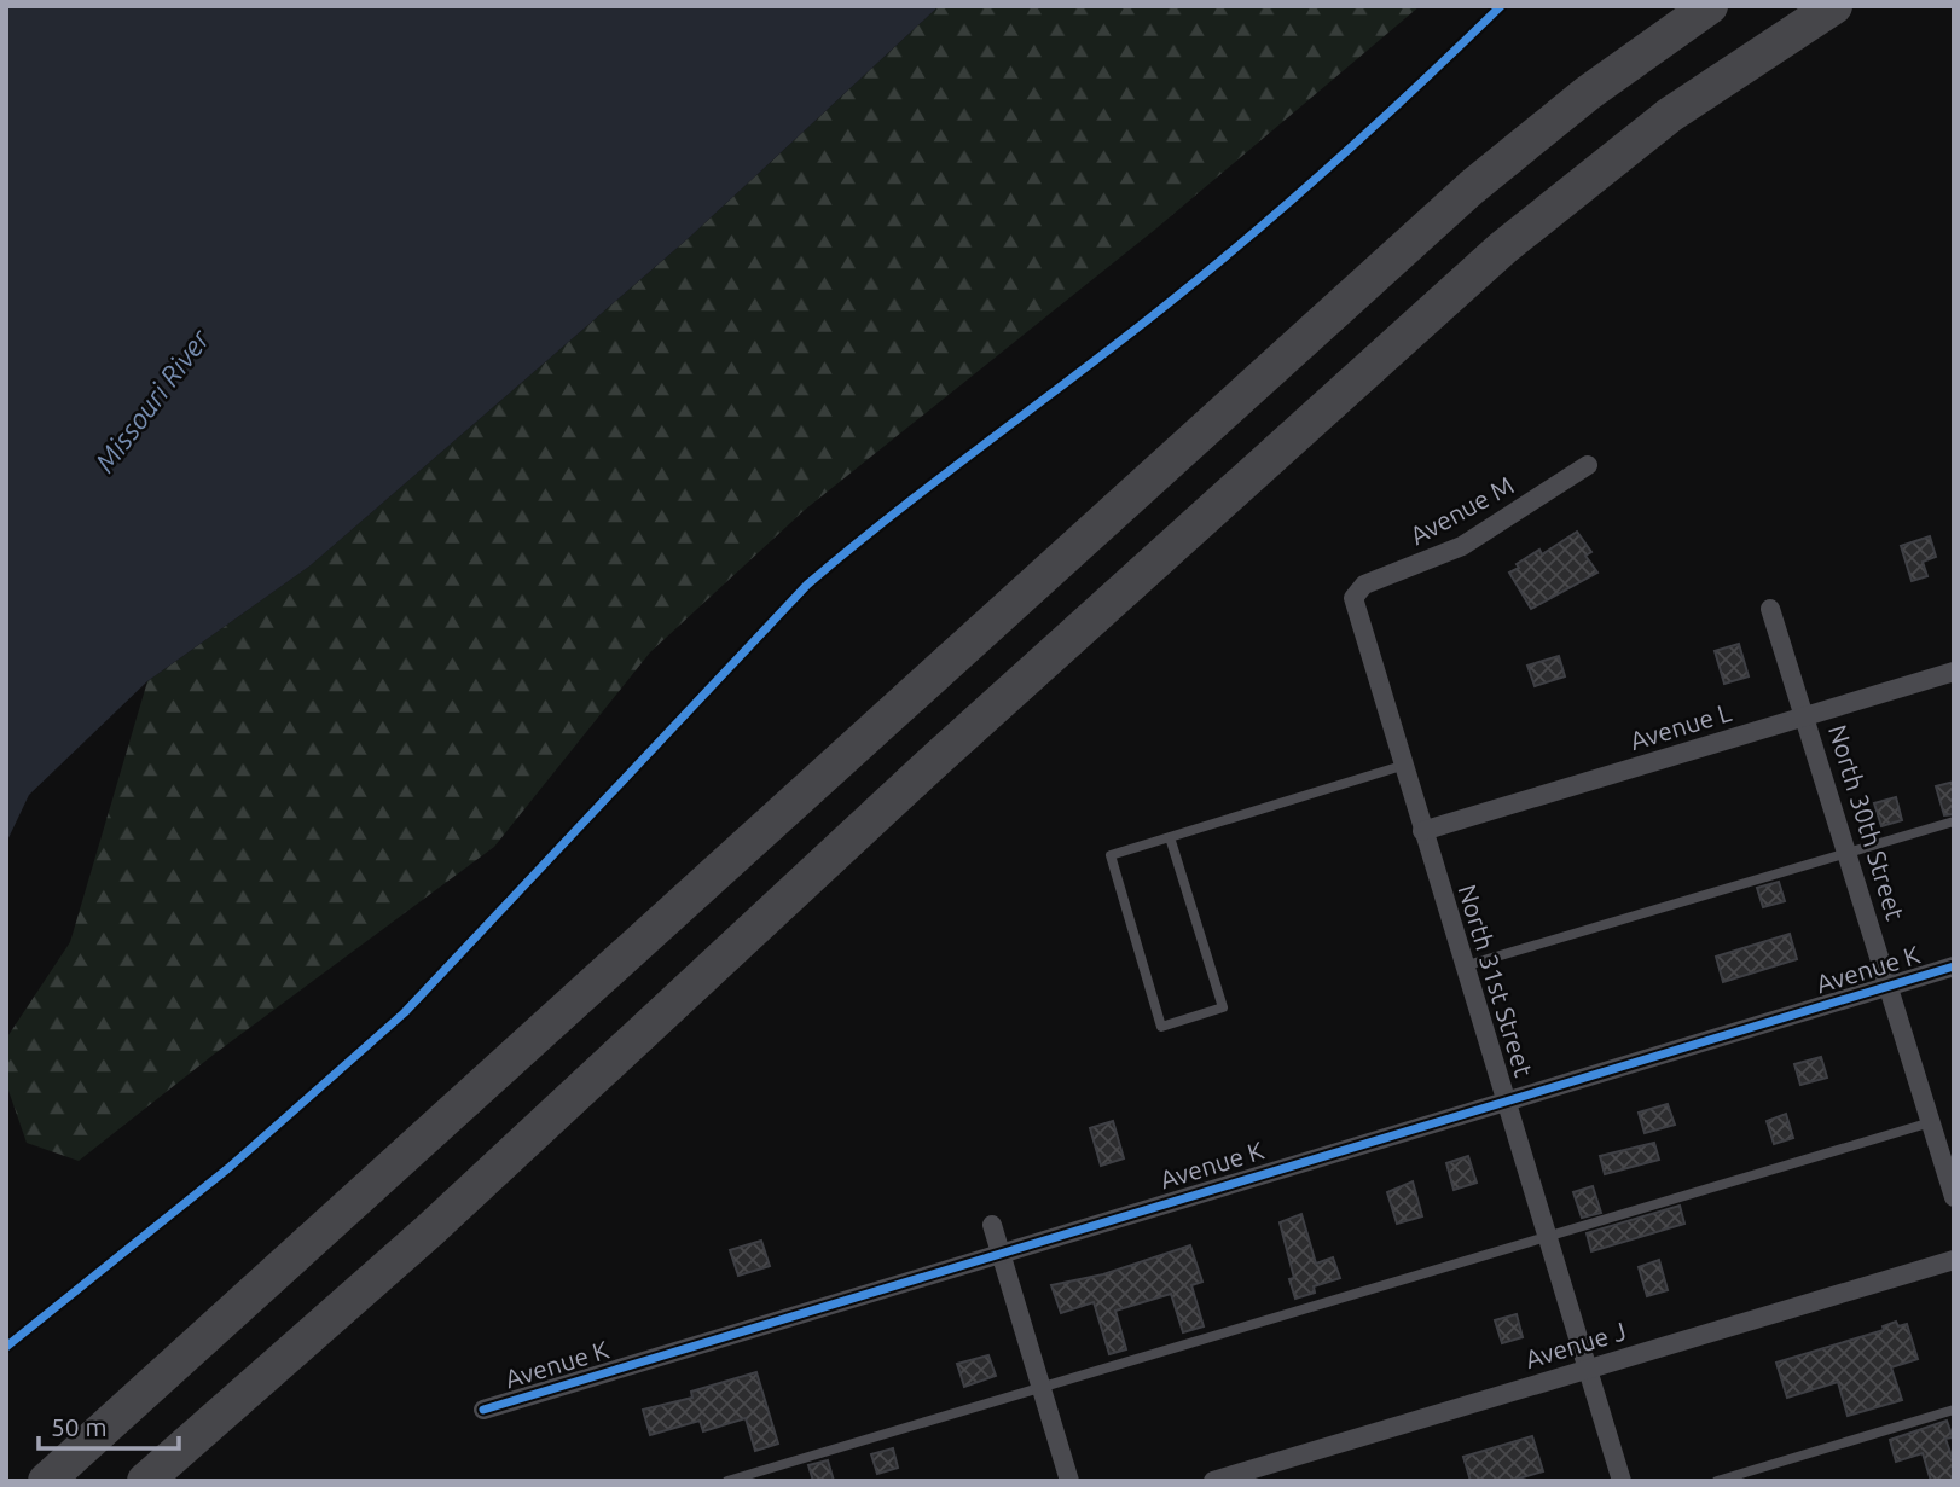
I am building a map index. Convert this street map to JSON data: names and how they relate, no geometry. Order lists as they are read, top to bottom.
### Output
{
  "streets": {
    "street": [
      "Avenue M",
      "Avenue L",
      "North 30th Street",
      "Avenue K",
      "North 31st Street",
      "Avenue J"
    ]
  },
  "crossings": [
    ["Avenue M", "North 31st Street"],
    ["Avenue L", "North 30th Street"],
    ["Avenue L", "North 31st Street"],
    ["North 30th Street", "Avenue K"],
    ["Avenue K", "North 31st Street"],
    ["North 31st Street", "Avenue J"]
  ],
  "water": ["Missouri River"],
  "scale_bar": "50 m"
}
